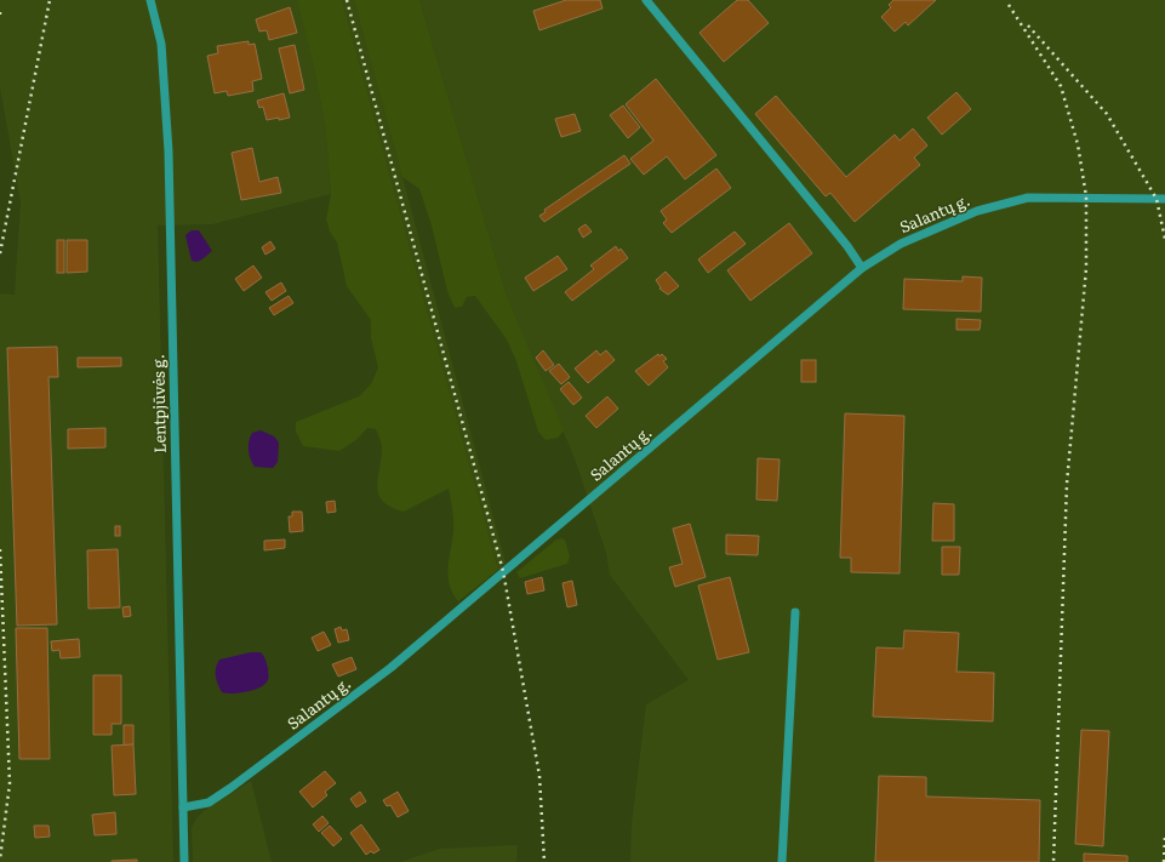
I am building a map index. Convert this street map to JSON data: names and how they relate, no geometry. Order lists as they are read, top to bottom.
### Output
{
  "streets": {
    "street": ["Salantų g.", "Lentpjūvės g."]
  },
  "crossings": [
    ["Salantų g.", "Lentpjūvės g."]
  ]
}
